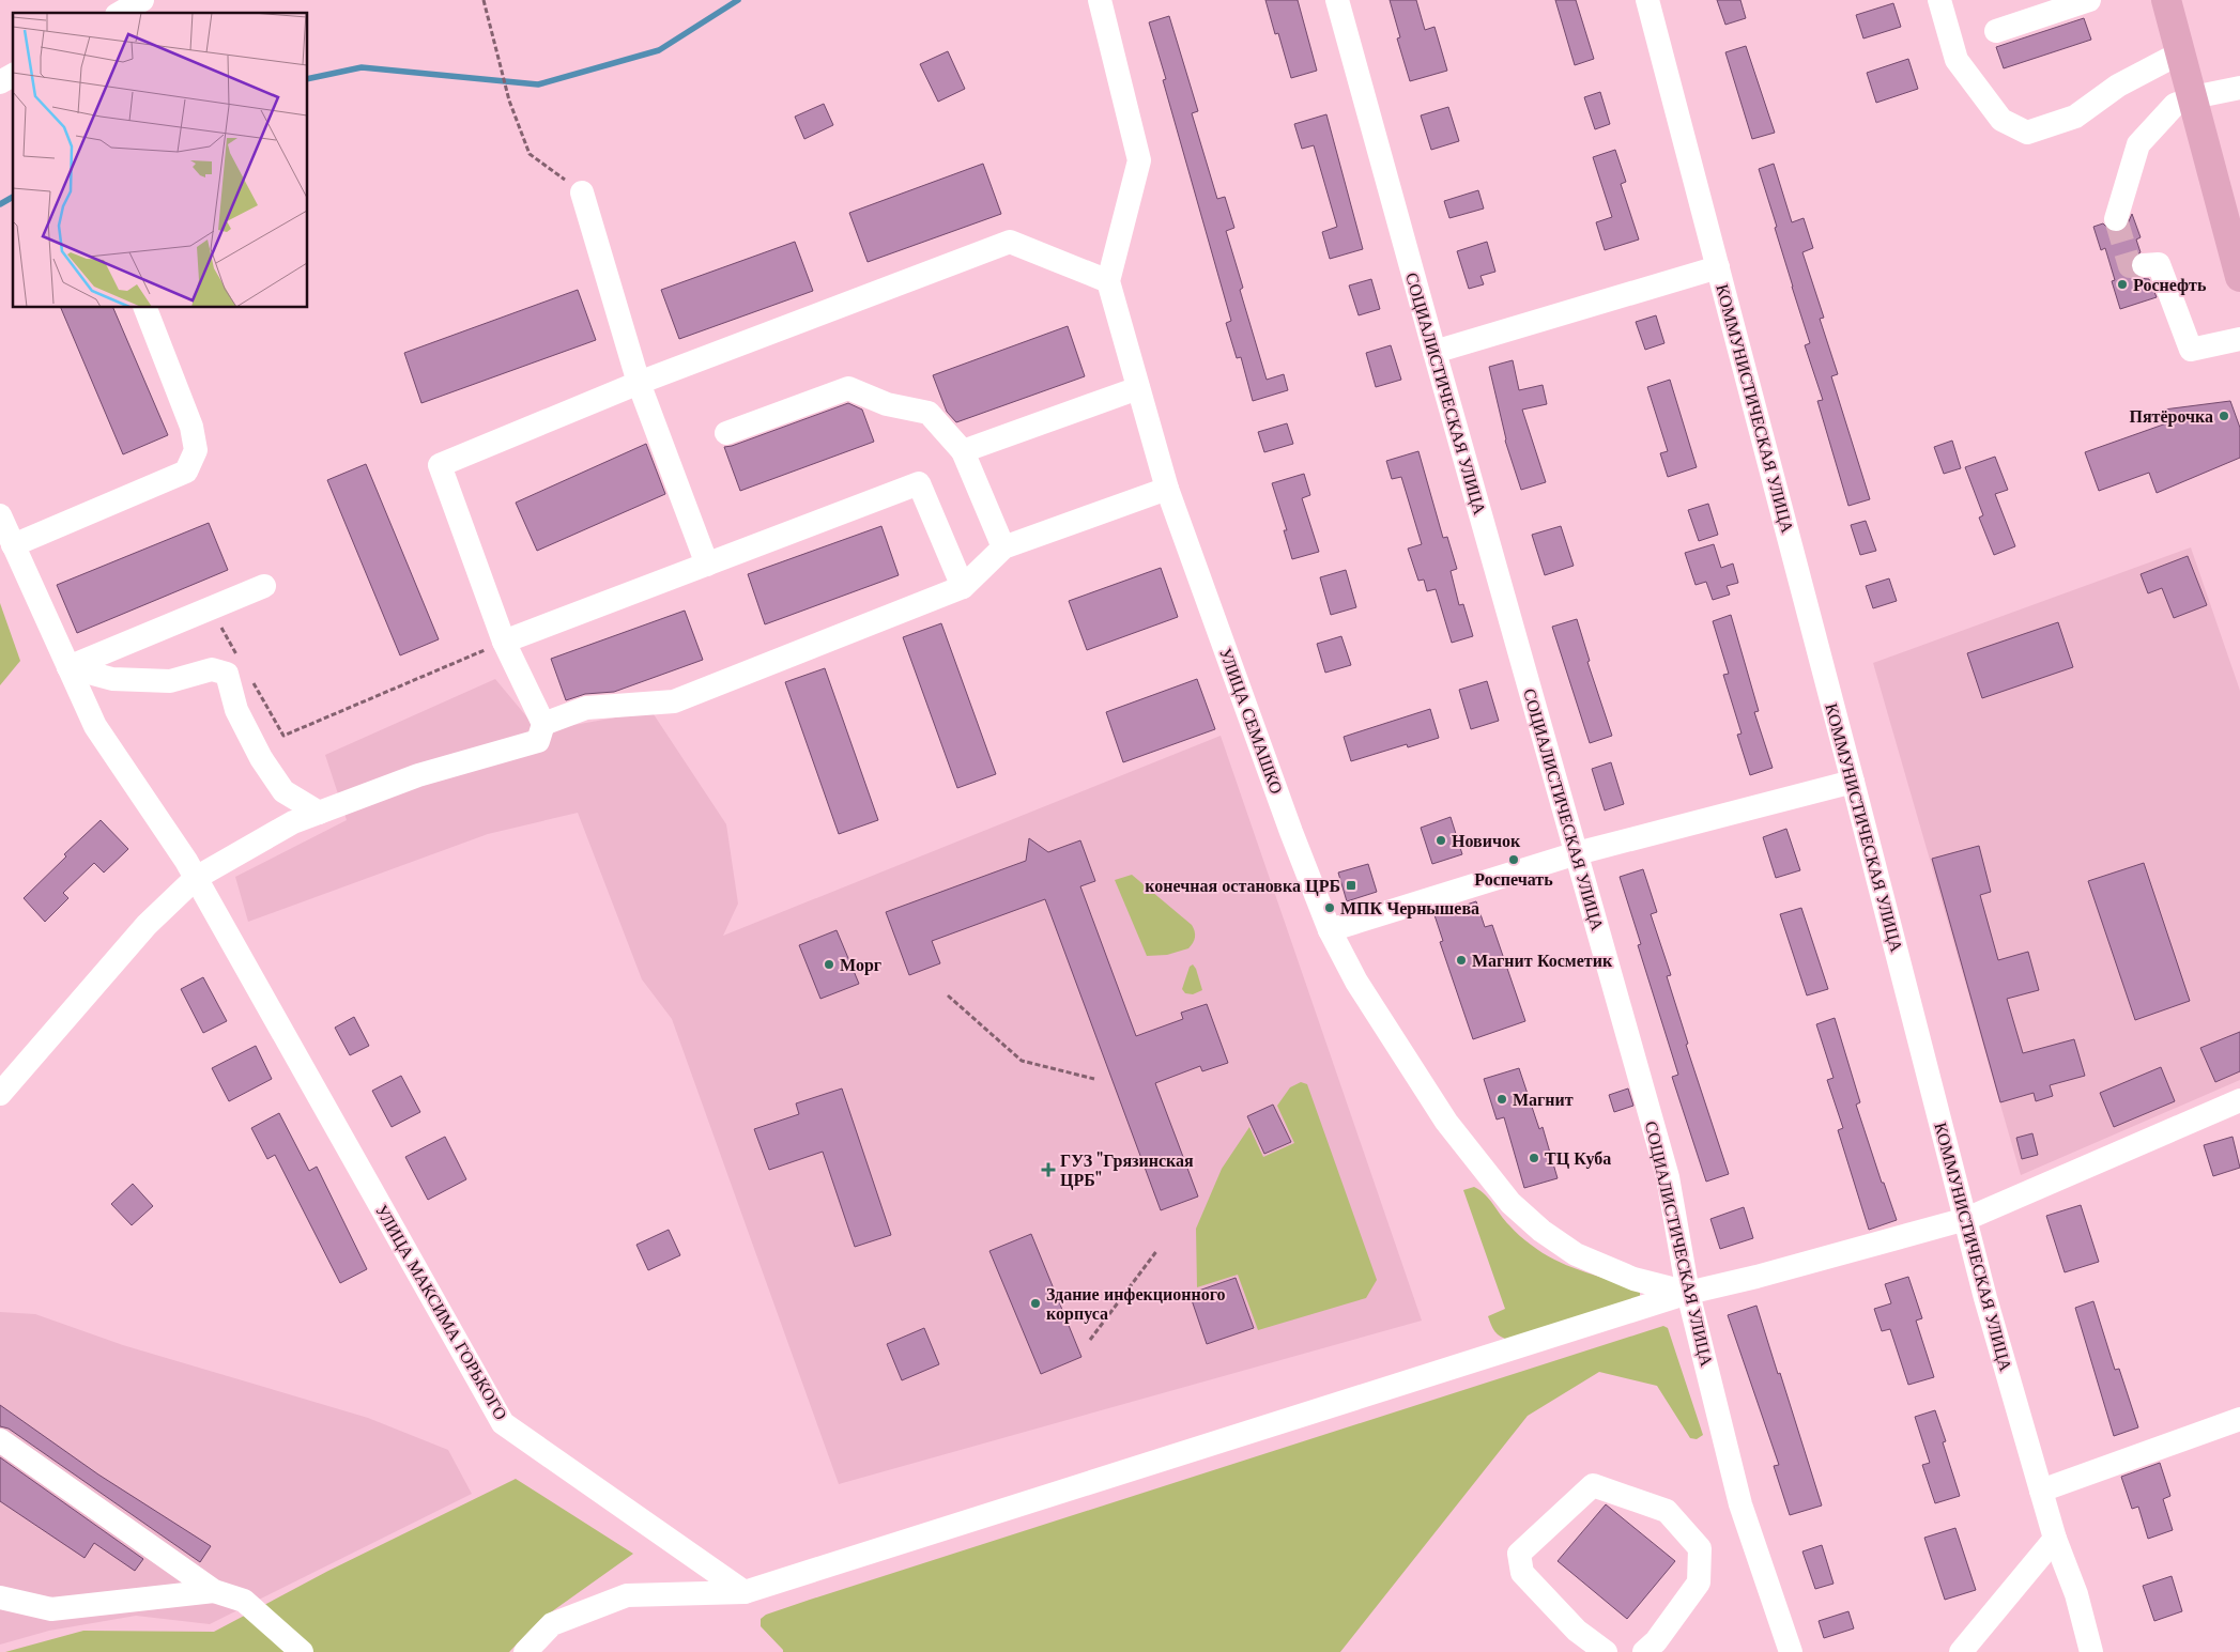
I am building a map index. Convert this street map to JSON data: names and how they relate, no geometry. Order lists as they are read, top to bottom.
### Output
{
  "streets": {
    "street": [
      "СОЦИАЛИСТИЧЕСКАЯ УЛИЦА",
      "КОММУНИСТИЧЕСКАЯ УЛИЦА",
      "УЛИЦА СЕМАШКО",
      "УЛИЦА МАКСИМА ГОРЬКОГО"
    ]
  },
  "crossings": [
    ["СОЦИАЛИСТИЧЕСКАЯ УЛИЦА", "УЛИЦА СЕМАШКО"]
  ],
  "places": {
    "other": [
      "Роснефть",
      "Пятёрочка",
      "Новичок",
      "Роспечать",
      "МПК Чернышева",
      "Магнит Косметик",
      "Морг",
      "Магнит",
      "ТЦ Куба",
      "Здание инфекционного корпуса"
    ],
    "transit": ["конечная остановка ЦРБ"],
    "health": ["ГУЗ \"Грязинская ЦРБ\""]
  }
}
